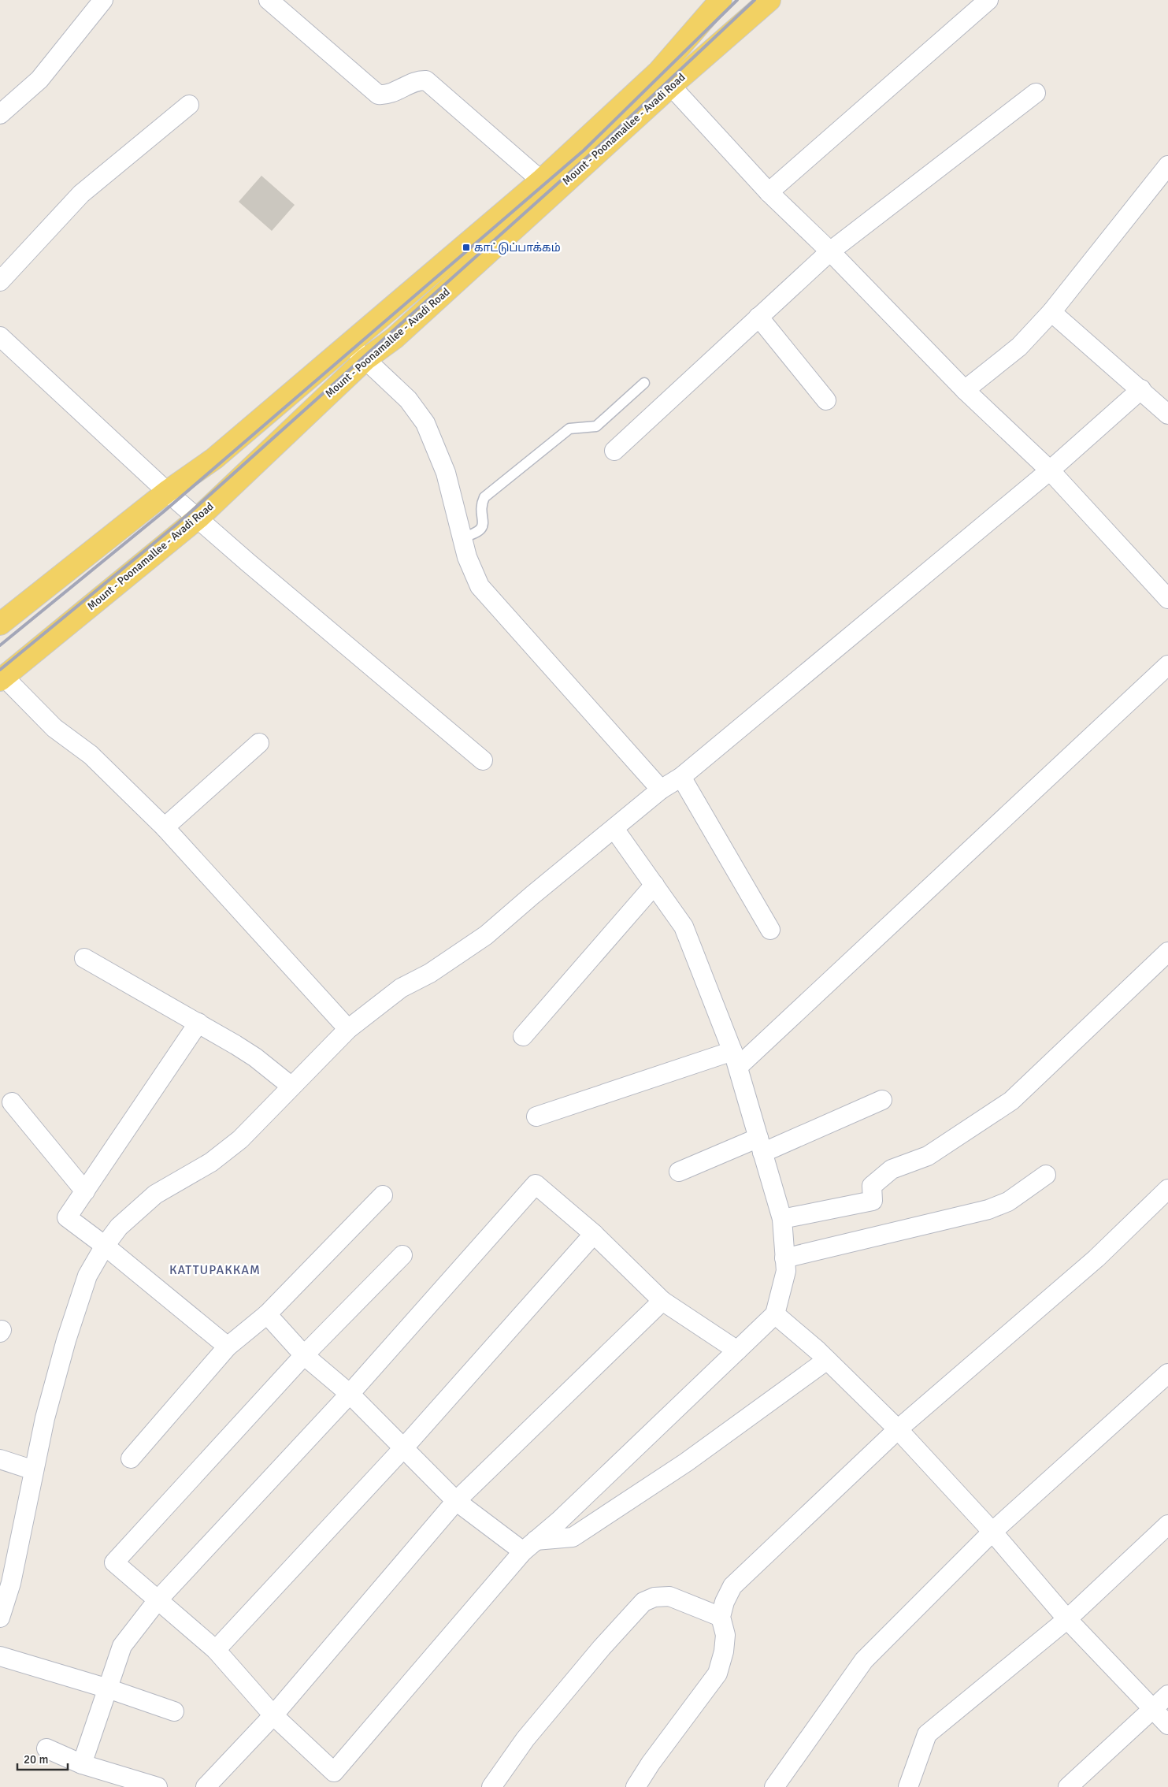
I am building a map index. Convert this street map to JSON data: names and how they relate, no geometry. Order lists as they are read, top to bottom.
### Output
{
  "streets": {
    "main road": ["Mount - Poonamallee - Avadi Road"]
  },
  "districts": ["KATTUPAKKAM"],
  "places": {
    "transit": ["காட்டுப்பாக்கம்"]
  },
  "scale_bar": "20 m"
}
